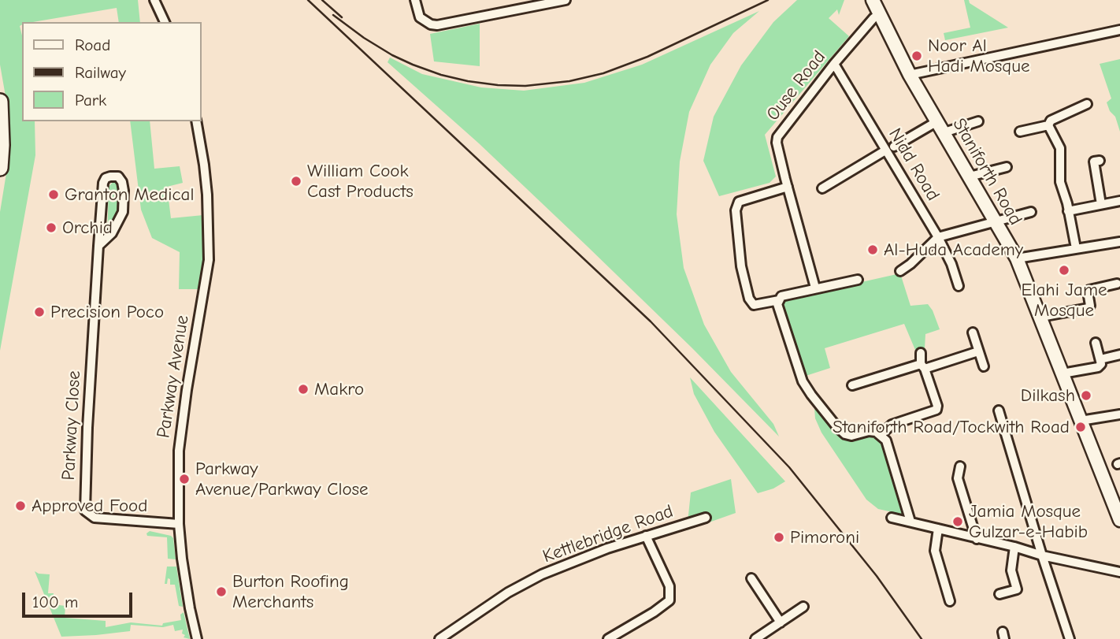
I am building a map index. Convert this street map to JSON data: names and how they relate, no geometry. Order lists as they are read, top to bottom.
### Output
{
  "streets": {
    "main road": ["Staniforth Road"],
    "street": [
      "Ouse Road",
      "Nidd Road",
      "Parkway Avenue",
      "Parkway Close",
      "Kettlebridge Road"
    ]
  },
  "crossings": [
    ["Ouse Road", "Nidd Road"],
    ["Ouse Road", "Staniforth Road"],
    ["Parkway Avenue", "Parkway Close"]
  ],
  "places": [
    "Noor Al Hadi Mosque",
    "William Cook Cast Products",
    "Granton Medical",
    "Orchid",
    "Al-Huda Academy",
    "Elahi Jame Mosque",
    "Precision Poco",
    "Makro",
    "Dilkash",
    "Staniforth Road/Tockwith Road",
    "Parkway Avenue/Parkway Close",
    "Approved Food",
    "Jamia Mosque Gulzar-e-Habib",
    "Pimoroni",
    "Burton Roofing Merchants"
  ],
  "legend": ["Road", "Railway", "Park"],
  "scale_bar": "100 m"
}
